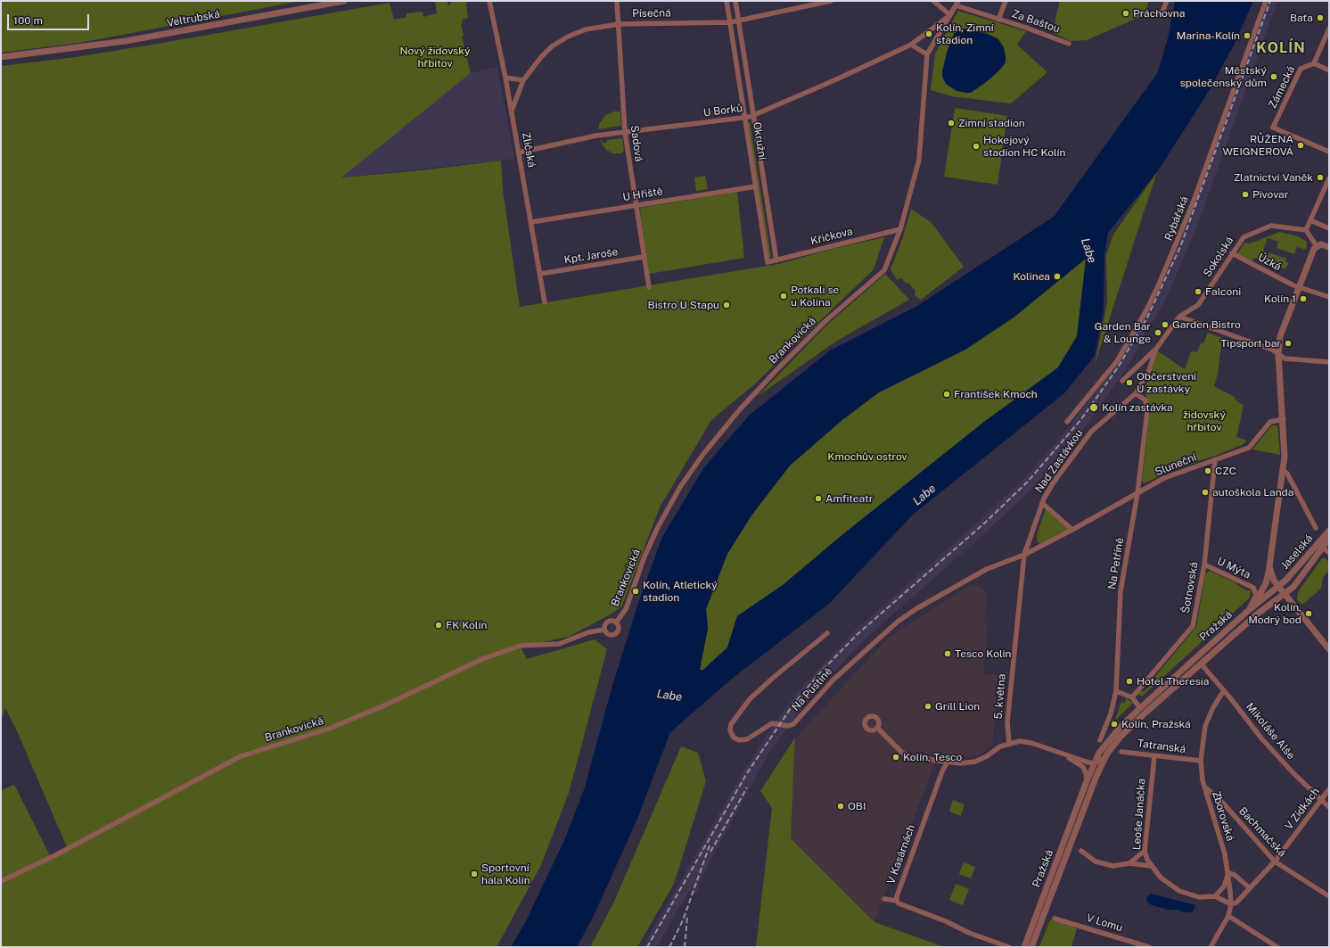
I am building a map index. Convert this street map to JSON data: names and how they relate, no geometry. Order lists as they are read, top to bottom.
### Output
{
  "streets": {
    "street": [
      "Písečná",
      "Veltrubská",
      "Za Baštou",
      "Zámecká",
      "U Borků",
      "Okružní",
      "Sadová",
      "Zličská",
      "U Hřiště",
      "Rybářská",
      "Křičkova",
      "Kpt. Jaroše",
      "Sokolská",
      "Úzká",
      "Brankovická",
      "Nad Zastávkou",
      "Sluneční",
      "Jaselská",
      "Na Petříně",
      "U Mýta",
      "Šotnovská",
      "Pražská",
      "Na Pustině",
      "5. května",
      "Mikoláše Alše",
      "Tatranská",
      "V Zídkách",
      "Leoše Janáčka",
      "Zborovská",
      "Bachmačská",
      "V Kasárnách",
      "V Lomu"
    ]
  },
  "crossings": [
    ["Písečná", "Okružní"],
    ["Písečná", "Sadová"],
    ["Písečná", "Zličská"],
    ["Za Baštou", "Brankovická"],
    ["U Borků", "Okružní"],
    ["U Borků", "Sadová"],
    ["U Borků", "Zličská"],
    ["U Borků", "Brankovická"],
    ["Okružní", "U Hřiště"],
    ["Okružní", "Křičkova"],
    ["Sadová", "U Hřiště"],
    ["Sadová", "Kpt. Jaroše"],
    ["Zličská", "U Hřiště"],
    ["Zličská", "Kpt. Jaroše"],
    ["Křičkova", "Brankovická"],
    ["Sokolská", "Úzká"],
    ["Sokolská", "Nad Zastávkou"],
    ["Nad Zastávkou", "Sluneční"],
    ["Nad Zastávkou", "Na Petříně"],
    ["Nad Zastávkou", "Na Pustině"],
    ["Nad Zastávkou", "5. května"],
    ["Sluneční", "Na Petříně"],
    ["Sluneční", "Šotnovská"],
    ["Sluneční", "Na Pustině"],
    ["Sluneční", "5. května"],
    ["Jaselská", "Pražská"],
    ["U Mýta", "Šotnovská"],
    ["U Mýta", "Pražská"],
    ["Pražská", "Mikoláše Alše"],
    ["Na Pustině", "5. května"],
    ["Mikoláše Alše", "V Zídkách"],
    ["Mikoláše Alše", "Zborovská"],
    ["Tatranská", "Leoše Janáčka"],
    ["Tatranská", "Zborovská"],
    ["V Zídkách", "Leoše Janáčka"],
    ["V Zídkách", "Zborovská"],
    ["V Zídkách", "Bachmačská"],
    ["Leoše Janáčka", "Zborovská"],
    ["Zborovská", "Bachmačská"]
  ],
  "districts": ["KOLÍN"],
  "water": ["Labe"],
  "parks": ["Nový židovský hřbitov", "židovský hřbitov", "Kmochův ostrov"],
  "places": [
    "Práchovna",
    "Baťa",
    "Kolín, Zimní stadion",
    "Marina-Kolín",
    "Městský společenský dům",
    "Zimní stadion",
    "RŮŽENA WEIGNEROVÁ",
    "Hokejový stadion HC Kolín",
    "Zlatnictví Vaněk",
    "Pivovar",
    "Kolinea",
    "Falconi",
    "Potkali se u Kolína",
    "Kolín 1",
    "Bistro U Stapu",
    "Garden Bistro",
    "Garden Bar & Lounge",
    "Tipsport bar",
    "Občerstvení U zastávky",
    "František Kmoch",
    "Kolín zastávka",
    "CZC",
    "autoškola Landa",
    "Amfiteatr",
    "Kolín, Atletický stadion",
    "Kolín, Modrý bod",
    "FK Kolín",
    "Tesco Kolín",
    "Hotel Theresia",
    "Grill Lion",
    "Kolín, Pražská",
    "Kolín, Tesco",
    "OBI",
    "Sportovní hala Kolín"
  ],
  "scale_bar": "100 m"
}
